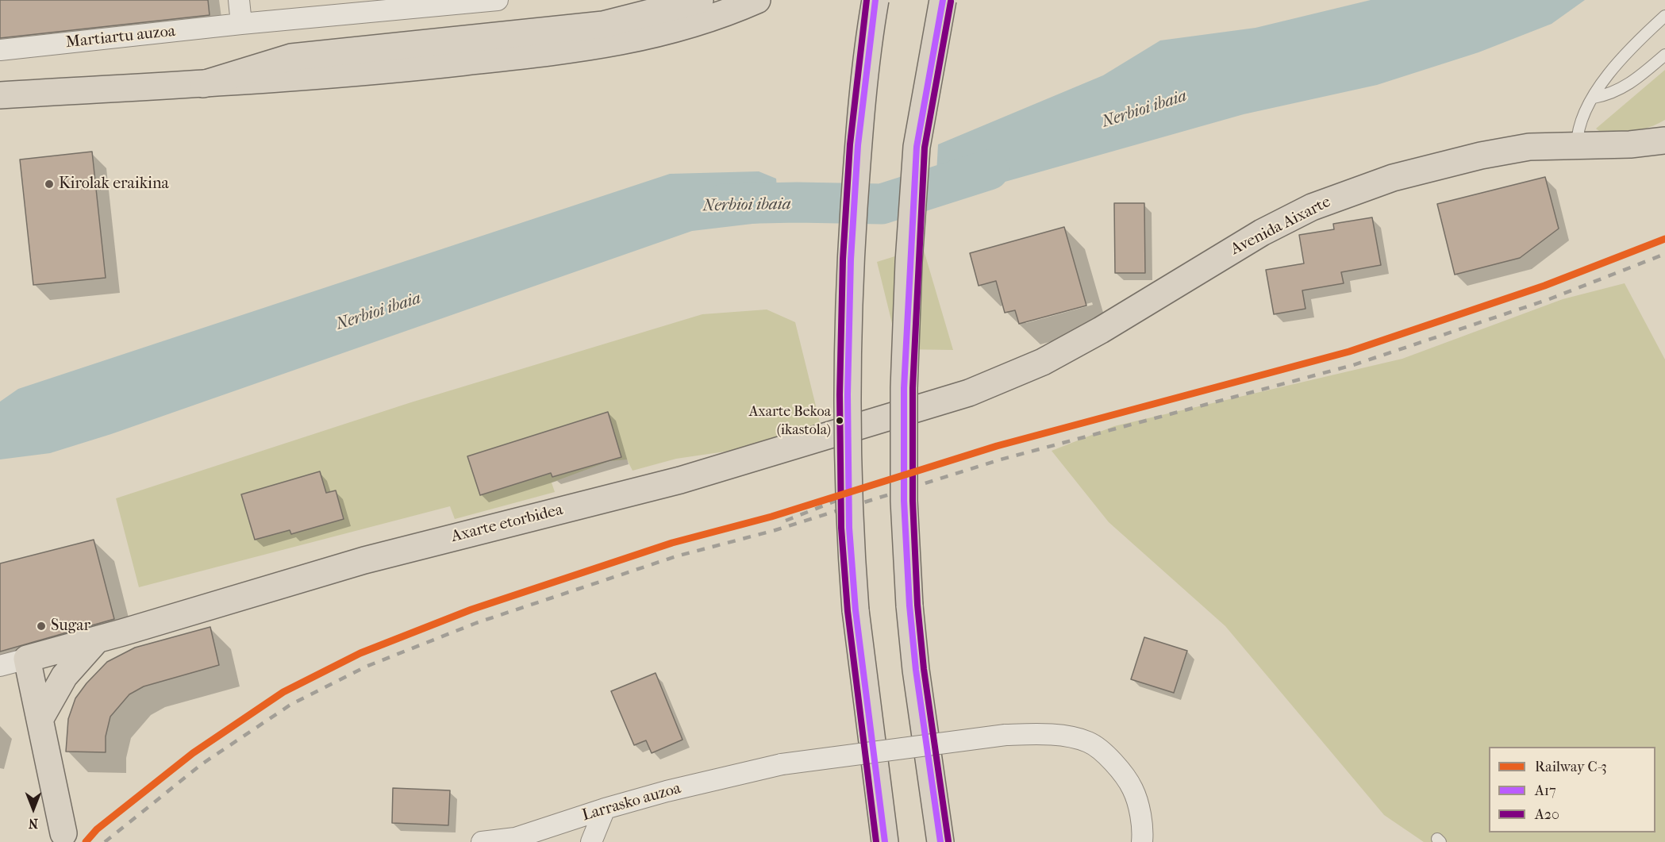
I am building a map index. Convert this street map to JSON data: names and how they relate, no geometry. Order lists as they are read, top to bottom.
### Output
{
  "streets": {
    "main road": ["Avenida Aixarte", "Axarte etorbidea"],
    "street": ["Martiartu auzoa", "Larrasko auzoa"]
  },
  "crossings": [
    ["Avenida Aixarte", "Axarte etorbidea"]
  ],
  "water": ["Nerbioi ibaia"],
  "places": ["Kirolak eraikina", "Axarte Bekoa (ikastola)", "Sugar"],
  "lines": ["transit line A17", "transit line A20", "rail line C-3"],
  "legend": ["Railway C-3", "A17", "A20"],
  "north": "bottom"
}
